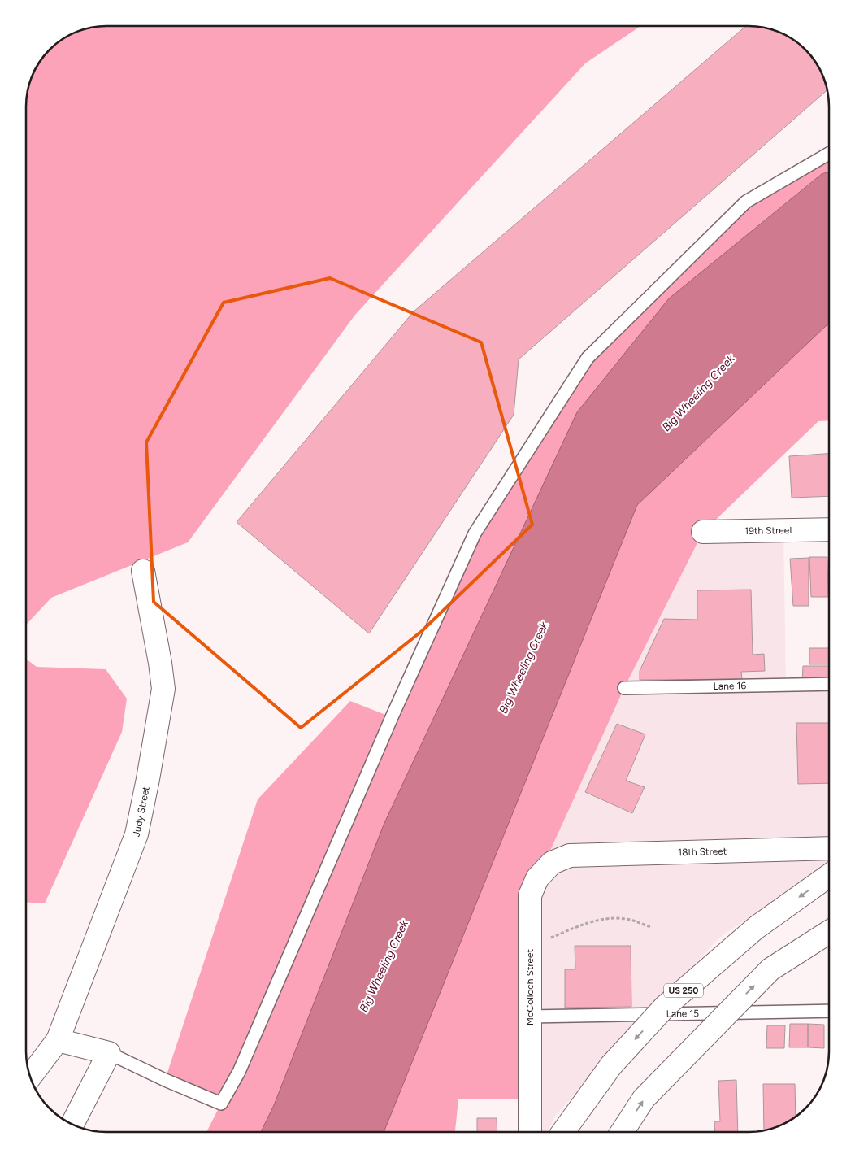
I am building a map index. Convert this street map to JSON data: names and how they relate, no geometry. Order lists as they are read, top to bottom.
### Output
{
  "streets": {
    "main road": [
      "19th Street",
      "Judy Street",
      "18th Street",
      "McColloch Street",
      "US 250"
    ],
    "lane": ["Lane 16", "Lane 15"]
  },
  "crossings": [
    ["18th Street", "McColloch Street"],
    ["McColloch Street", "Lane 15"]
  ],
  "water": ["Big Wheeling Creek"]
}
